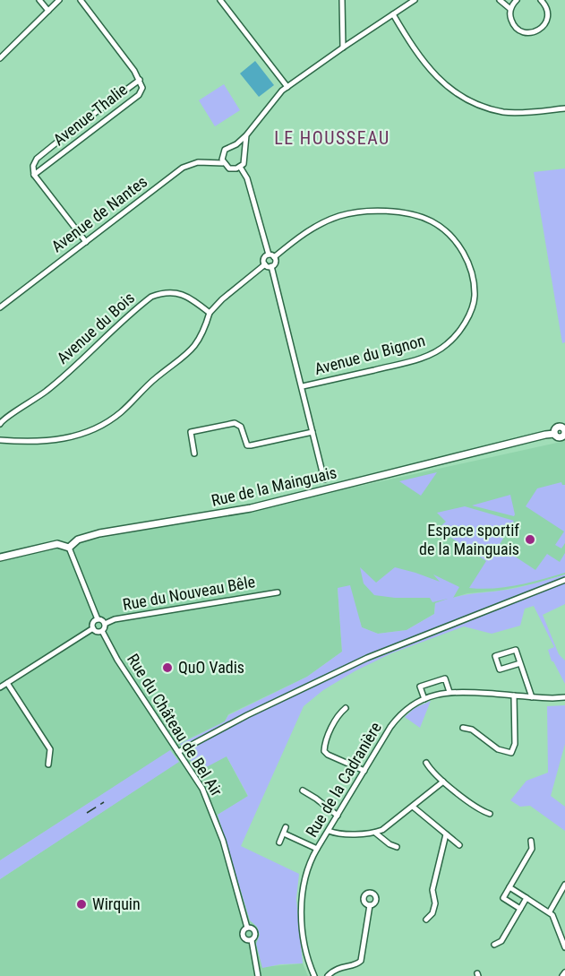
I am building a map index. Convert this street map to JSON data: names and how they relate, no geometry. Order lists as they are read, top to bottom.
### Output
{
  "streets": {
    "street": [
      "Avenue Thalie",
      "Avenue de Nantes",
      "Avenue du Bois",
      "Avenue du Bignon",
      "Rue de la Mainguais",
      "Rue du Nouveau Bêle",
      "Rue du Château de Bel Air",
      "Rue de la Cadranière"
    ]
  },
  "crossings": [
    ["Rue du Nouveau Bêle", "Rue du Château de Bel Air"]
  ],
  "districts": ["LE HOUSSEAU"],
  "places": ["Espace sportif de la Mainguais", "QuO Vadis", "Wirquin"]
}
